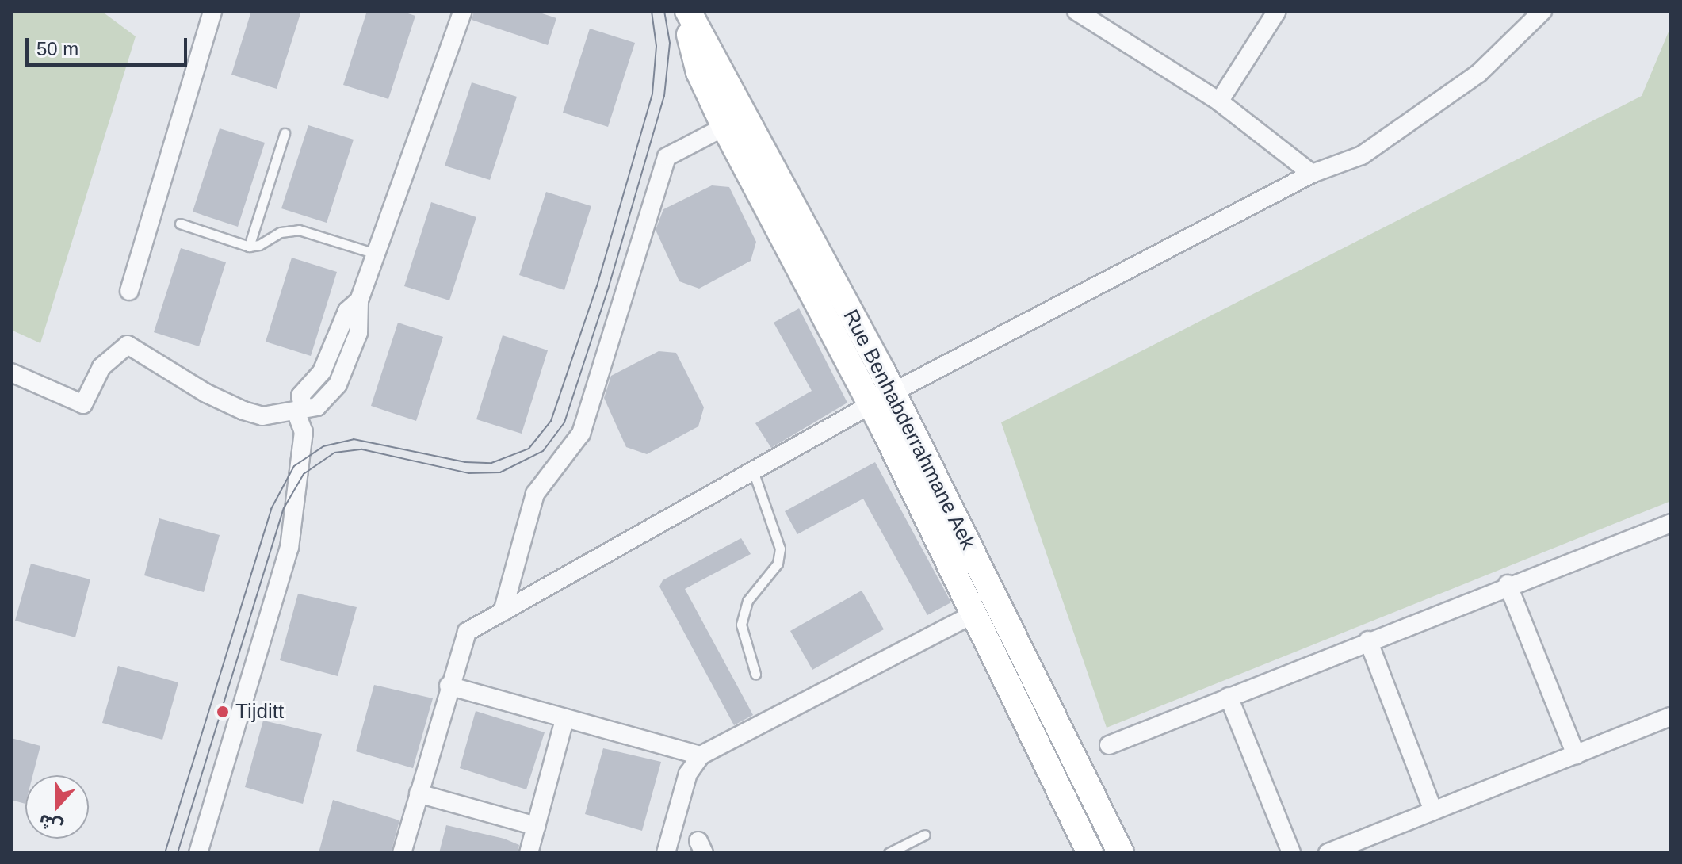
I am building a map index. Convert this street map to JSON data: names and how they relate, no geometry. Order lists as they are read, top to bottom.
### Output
{
  "streets": {
    "main road": ["Rue Benhabderrahmane Aek"]
  },
  "places": ["Tijditt"],
  "scale_bar": "50 m",
  "north": "bottom"
}
